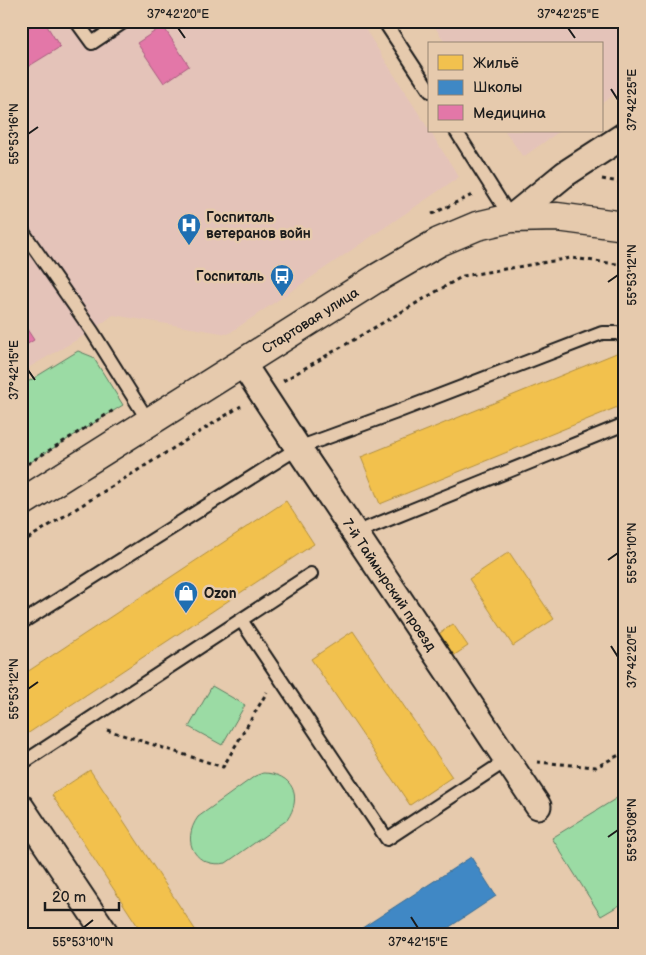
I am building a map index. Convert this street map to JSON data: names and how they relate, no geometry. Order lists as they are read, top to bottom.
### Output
{
  "streets": {
    "street": ["Стартовая улица", "7-й Таймырский проезд"]
  },
  "crossings": [
    ["Стартовая улица", "7-й Таймырский проезд"]
  ],
  "places": {
    "hospital": ["Госпиталь ветеранов войн"],
    "bus stop": ["Госпиталь"],
    "shop": ["Ozon"]
  },
  "legend": ["Жильё", "Школы", "Медицина"],
  "scale_bar": "20 m",
  "coordinates": [
    "37°42'20\"E",
    "37°42'25\"E",
    "55°53'16\"N",
    "55°53'12\"N",
    "37°42'15\"E",
    "55°53'10\"N",
    "55°53'08\"N"
  ]
}
